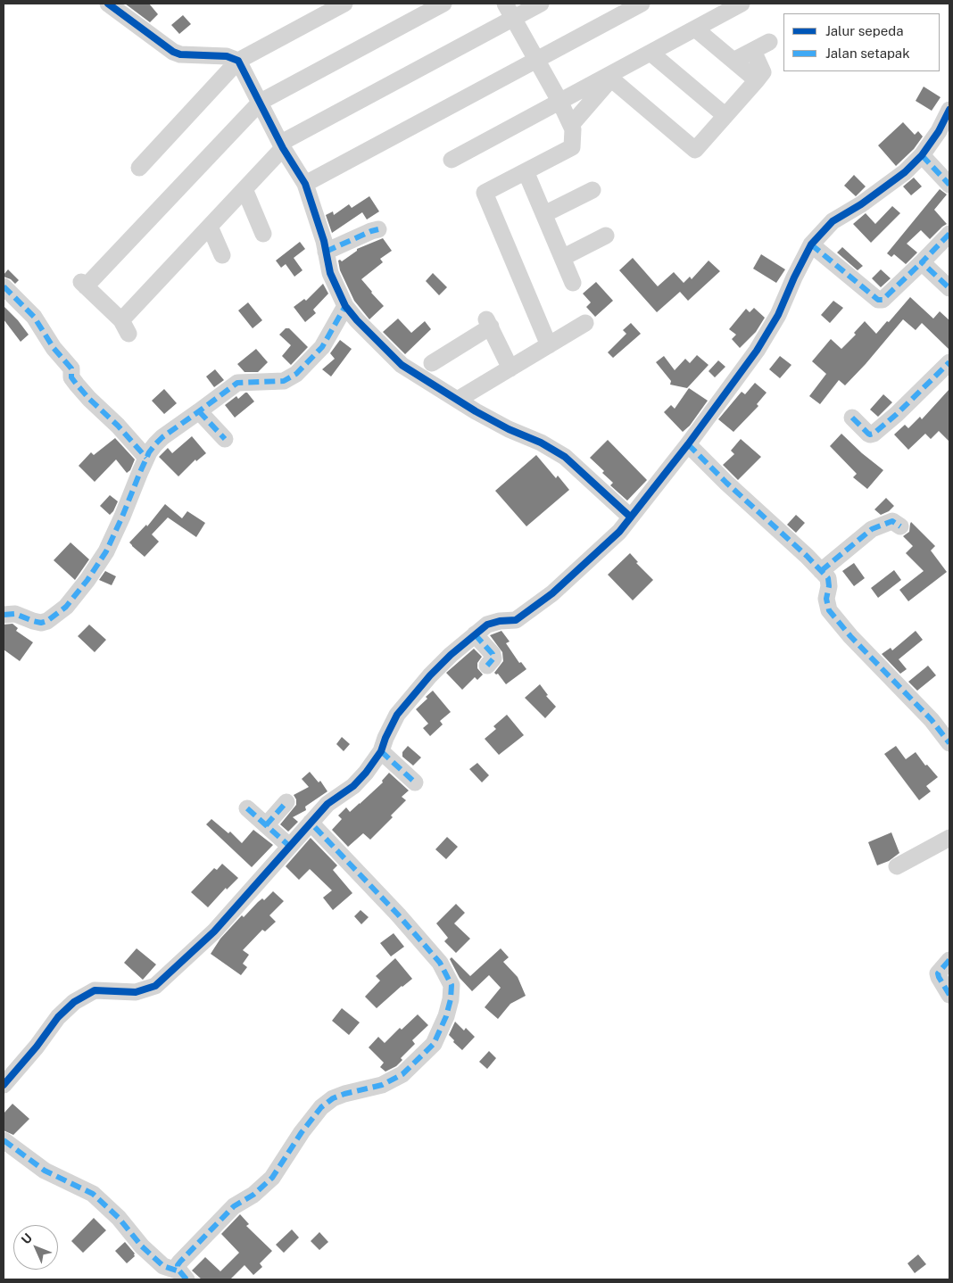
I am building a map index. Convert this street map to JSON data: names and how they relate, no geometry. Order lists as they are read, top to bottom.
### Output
{
  "legend": ["Jalur sepeda", "Jalan setapak"],
  "north": "top left"
}
